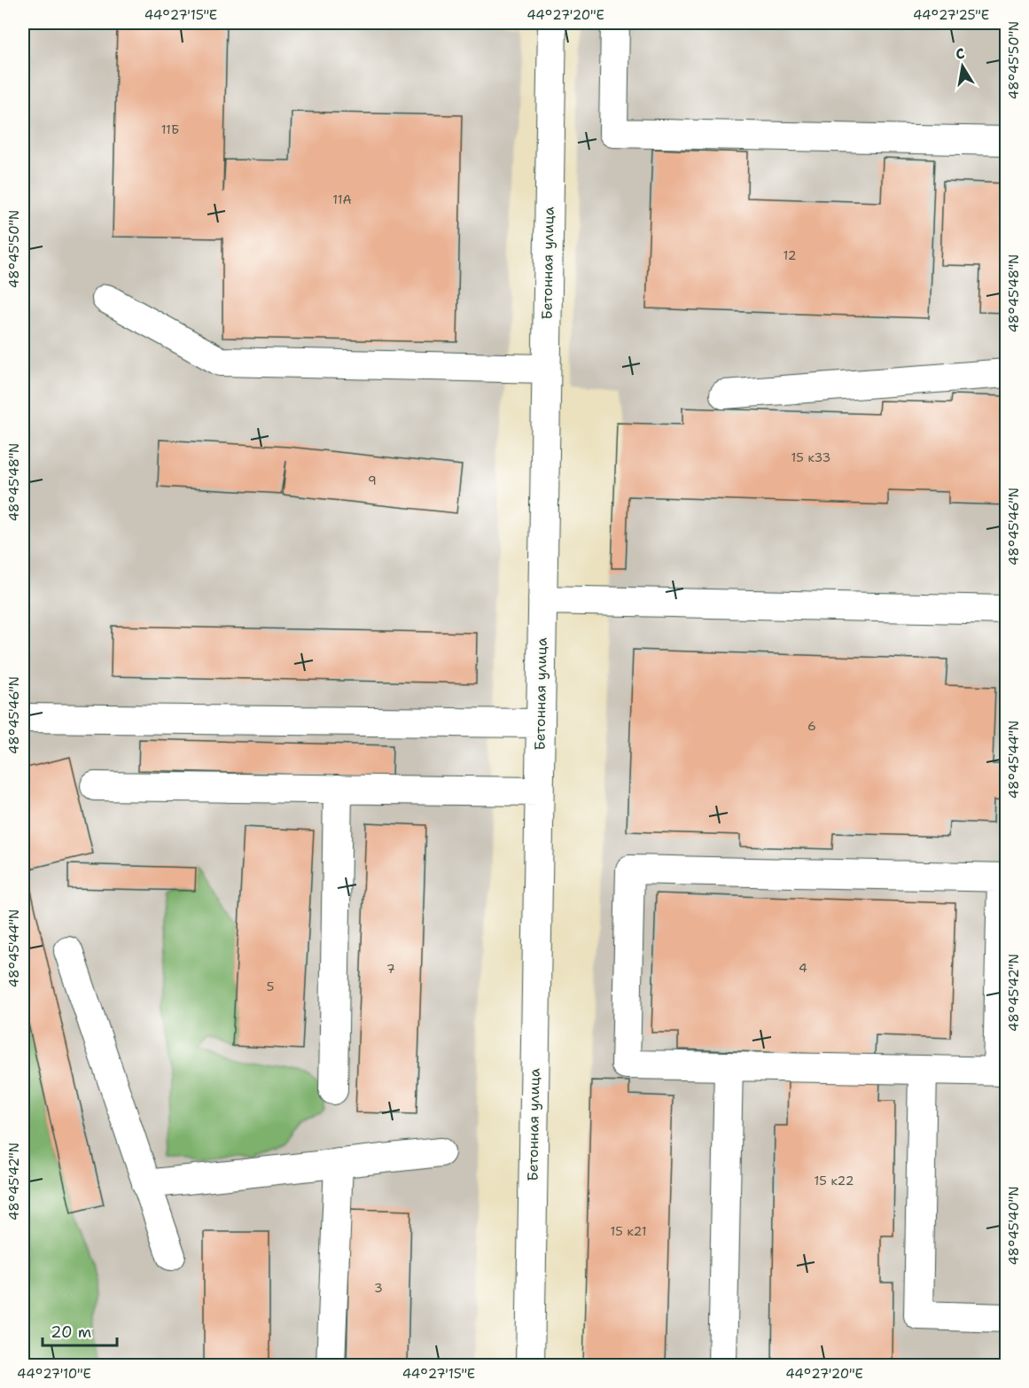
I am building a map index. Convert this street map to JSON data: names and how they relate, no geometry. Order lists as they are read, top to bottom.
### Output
{
  "streets": {
    "street": ["Бетонная улица"]
  },
  "house_numbers": [
    "11Б",
    "11А",
    "12",
    "15 к33",
    "9",
    "6",
    "4",
    "7",
    "5",
    "15 к22",
    "15 к21",
    "3"
  ],
  "scale_bar": "20 m",
  "north": "top",
  "coordinates": [
    "44°27'15\"E",
    "44°27'20\"E",
    "44°27'25\"E",
    "48°45'50\"N",
    "48°45'48\"N",
    "48°45'46\"N",
    "48°45'44\"N",
    "48°45'42\"N",
    "48°45'40\"N",
    "44°27'10\"E"
  ]
}
